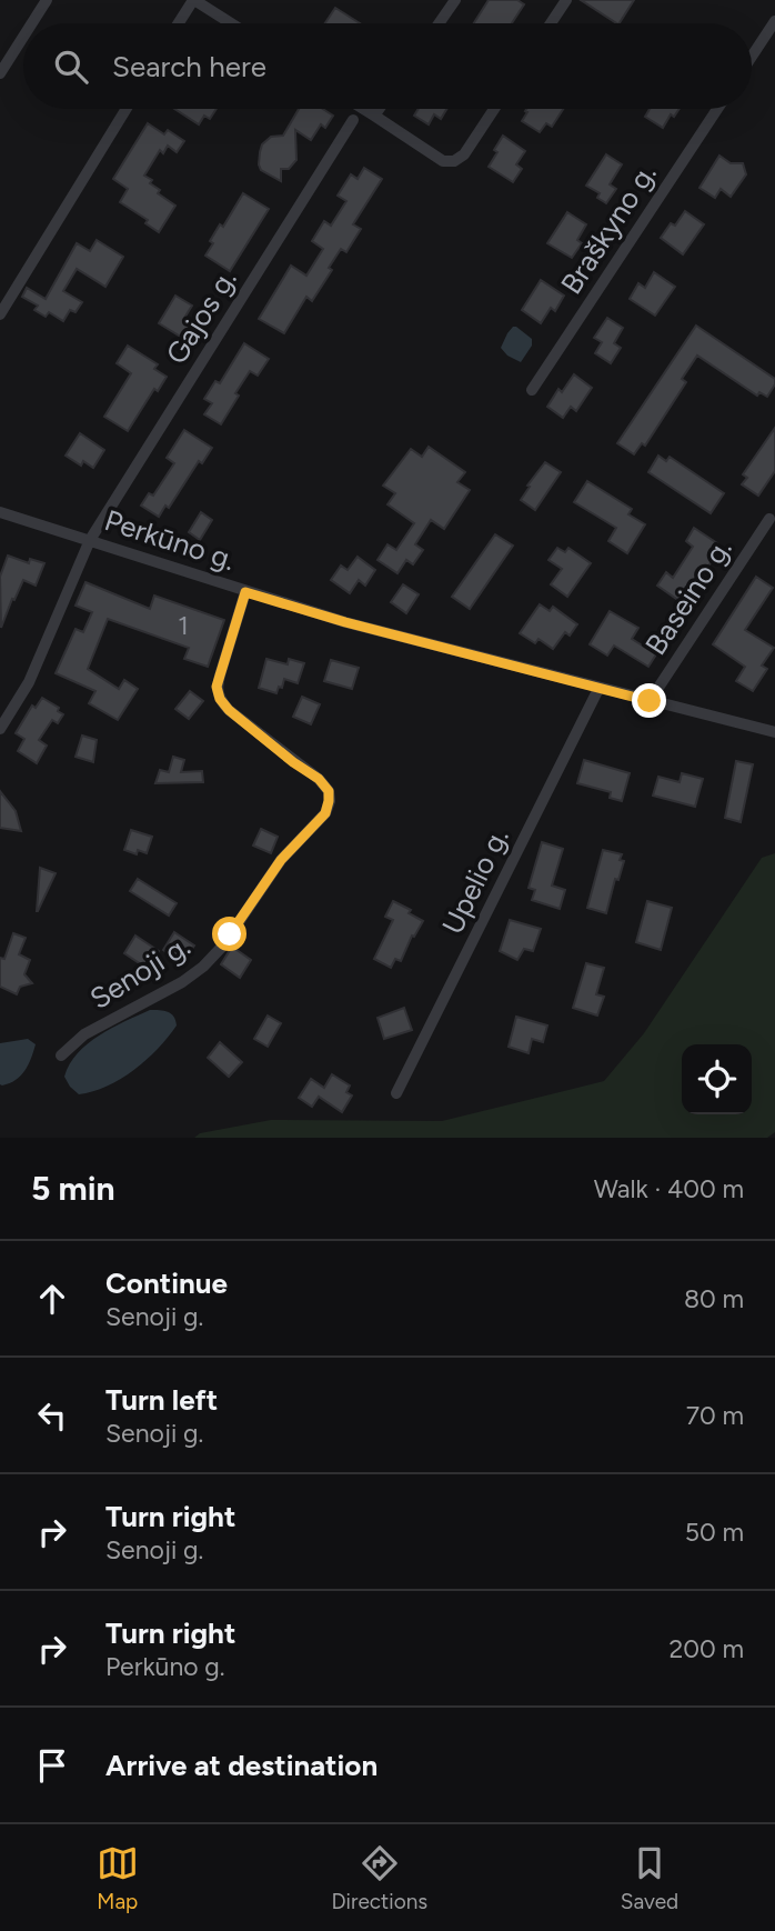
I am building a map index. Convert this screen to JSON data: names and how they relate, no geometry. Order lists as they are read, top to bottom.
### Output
{
  "streets": {
    "street": [
      "Braškyno g.",
      "Gajos g.",
      "Perkūno g.",
      "Baseino g.",
      "Upelio g.",
      "Senoji g."
    ]
  },
  "crossings": [
    ["Gajos g.", "Perkūno g."],
    ["Perkūno g.", "Baseino g."],
    ["Perkūno g.", "Upelio g."],
    ["Perkūno g.", "Senoji g."]
  ],
  "house_numbers": ["1"],
  "page": {
    "search": "Search here",
    "heading": ["5 min", "Walk · 400 m"],
    "list": [
      ["Continue", "Senoji g.", "80 m"],
      ["Turn left", "Senoji g.", "70 m"],
      ["Turn right", "Senoji g.", "50 m"],
      ["Turn right", "Perkūno g.", "200 m"],
      "Arrive at destination"
    ],
    "nav": ["Map", "Directions", "Saved"]
  }
}
